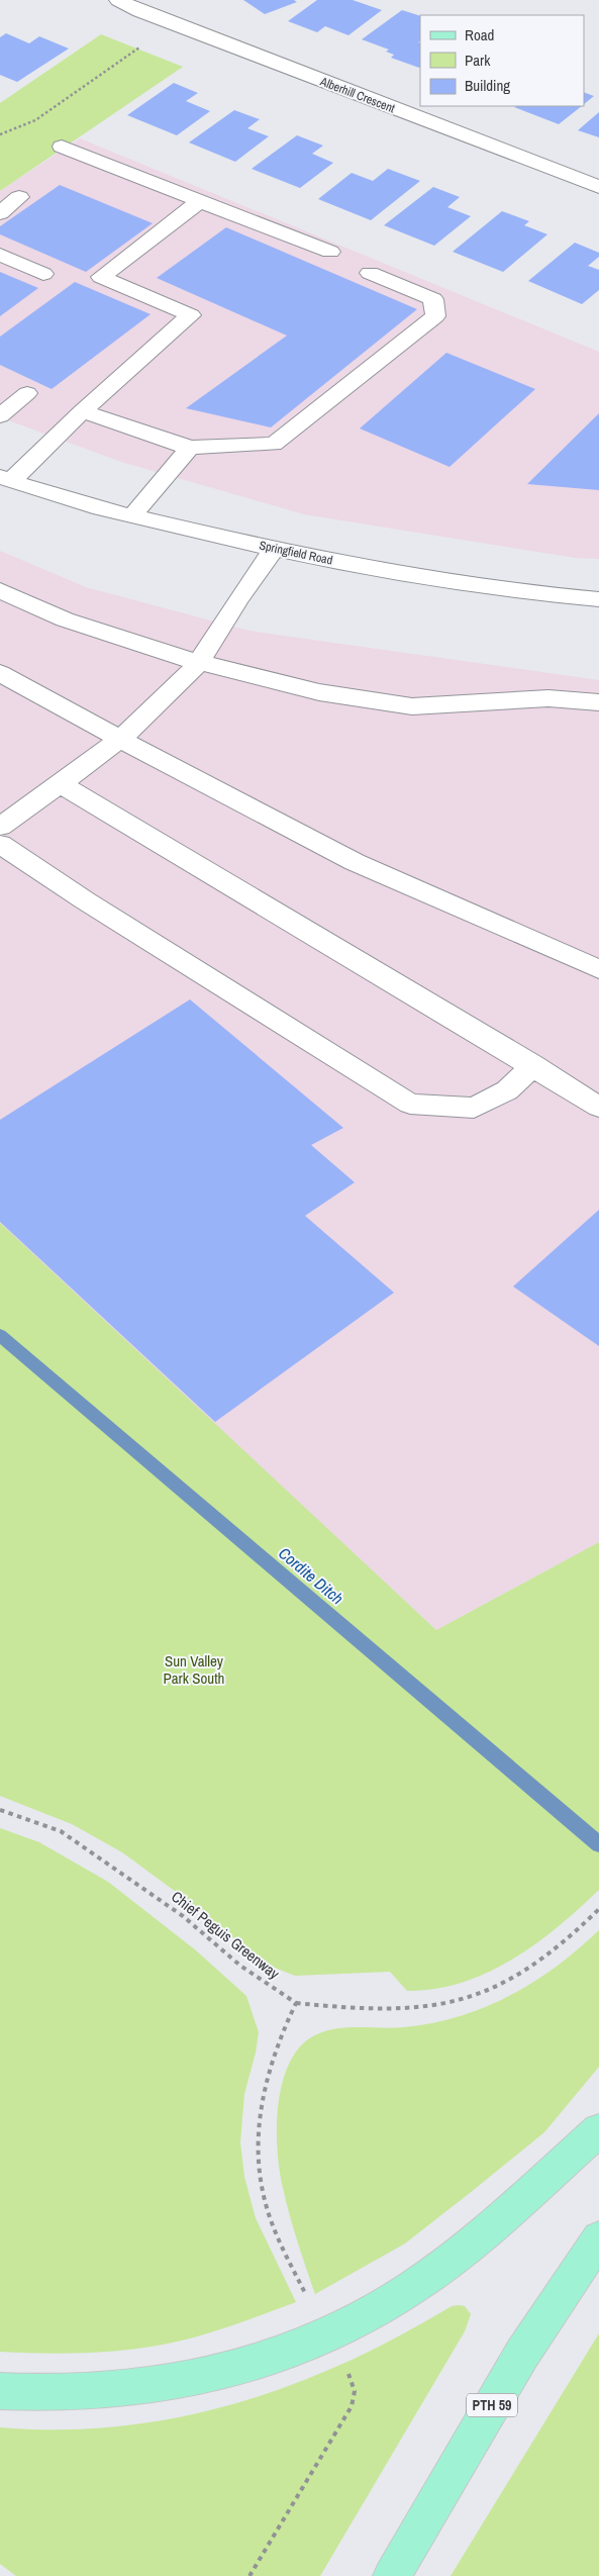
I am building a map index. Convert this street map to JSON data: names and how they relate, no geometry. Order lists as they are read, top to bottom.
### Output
{
  "streets": {
    "main road": ["PTH 59"],
    "street": ["Alberhill Crescent", "Springfield Road"],
    "path": ["Chief Peguis Greenway"]
  },
  "water": ["Cordite Ditch"],
  "parks": ["Sun Valley Park South"],
  "legend": ["Road", "Park", "Building"]
}
